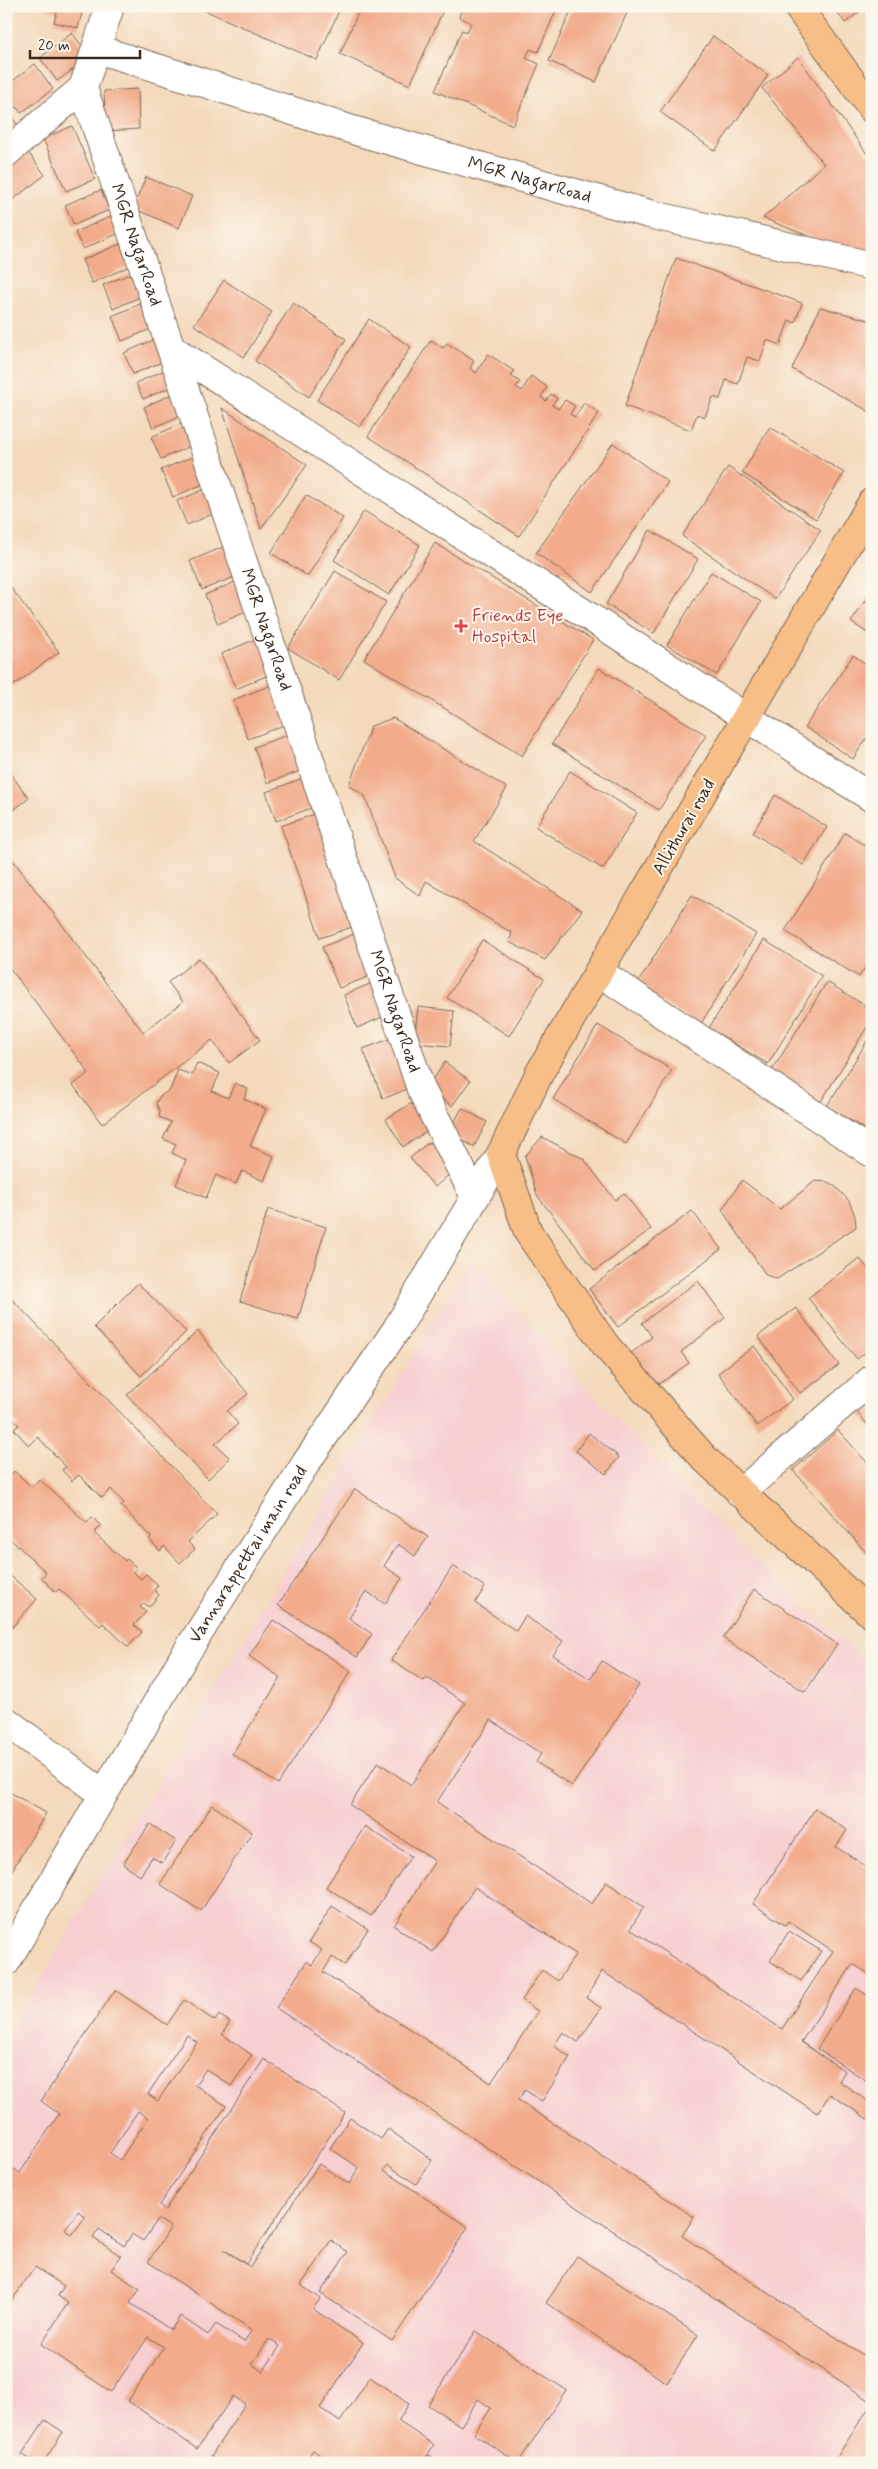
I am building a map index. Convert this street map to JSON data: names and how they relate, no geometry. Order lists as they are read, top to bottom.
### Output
{
  "streets": {
    "main road": ["Allithurai road"],
    "street": ["MGR NagarRoad", "Vannarappettai main road"]
  },
  "crossings": [
    ["MGR NagarRoad", "Vannarappettai main road"],
    ["Allithurai road", "Vannarappettai main road"]
  ],
  "places": {
    "health": ["Friends Eye Hospital"]
  },
  "scale_bar": "20 m"
}
